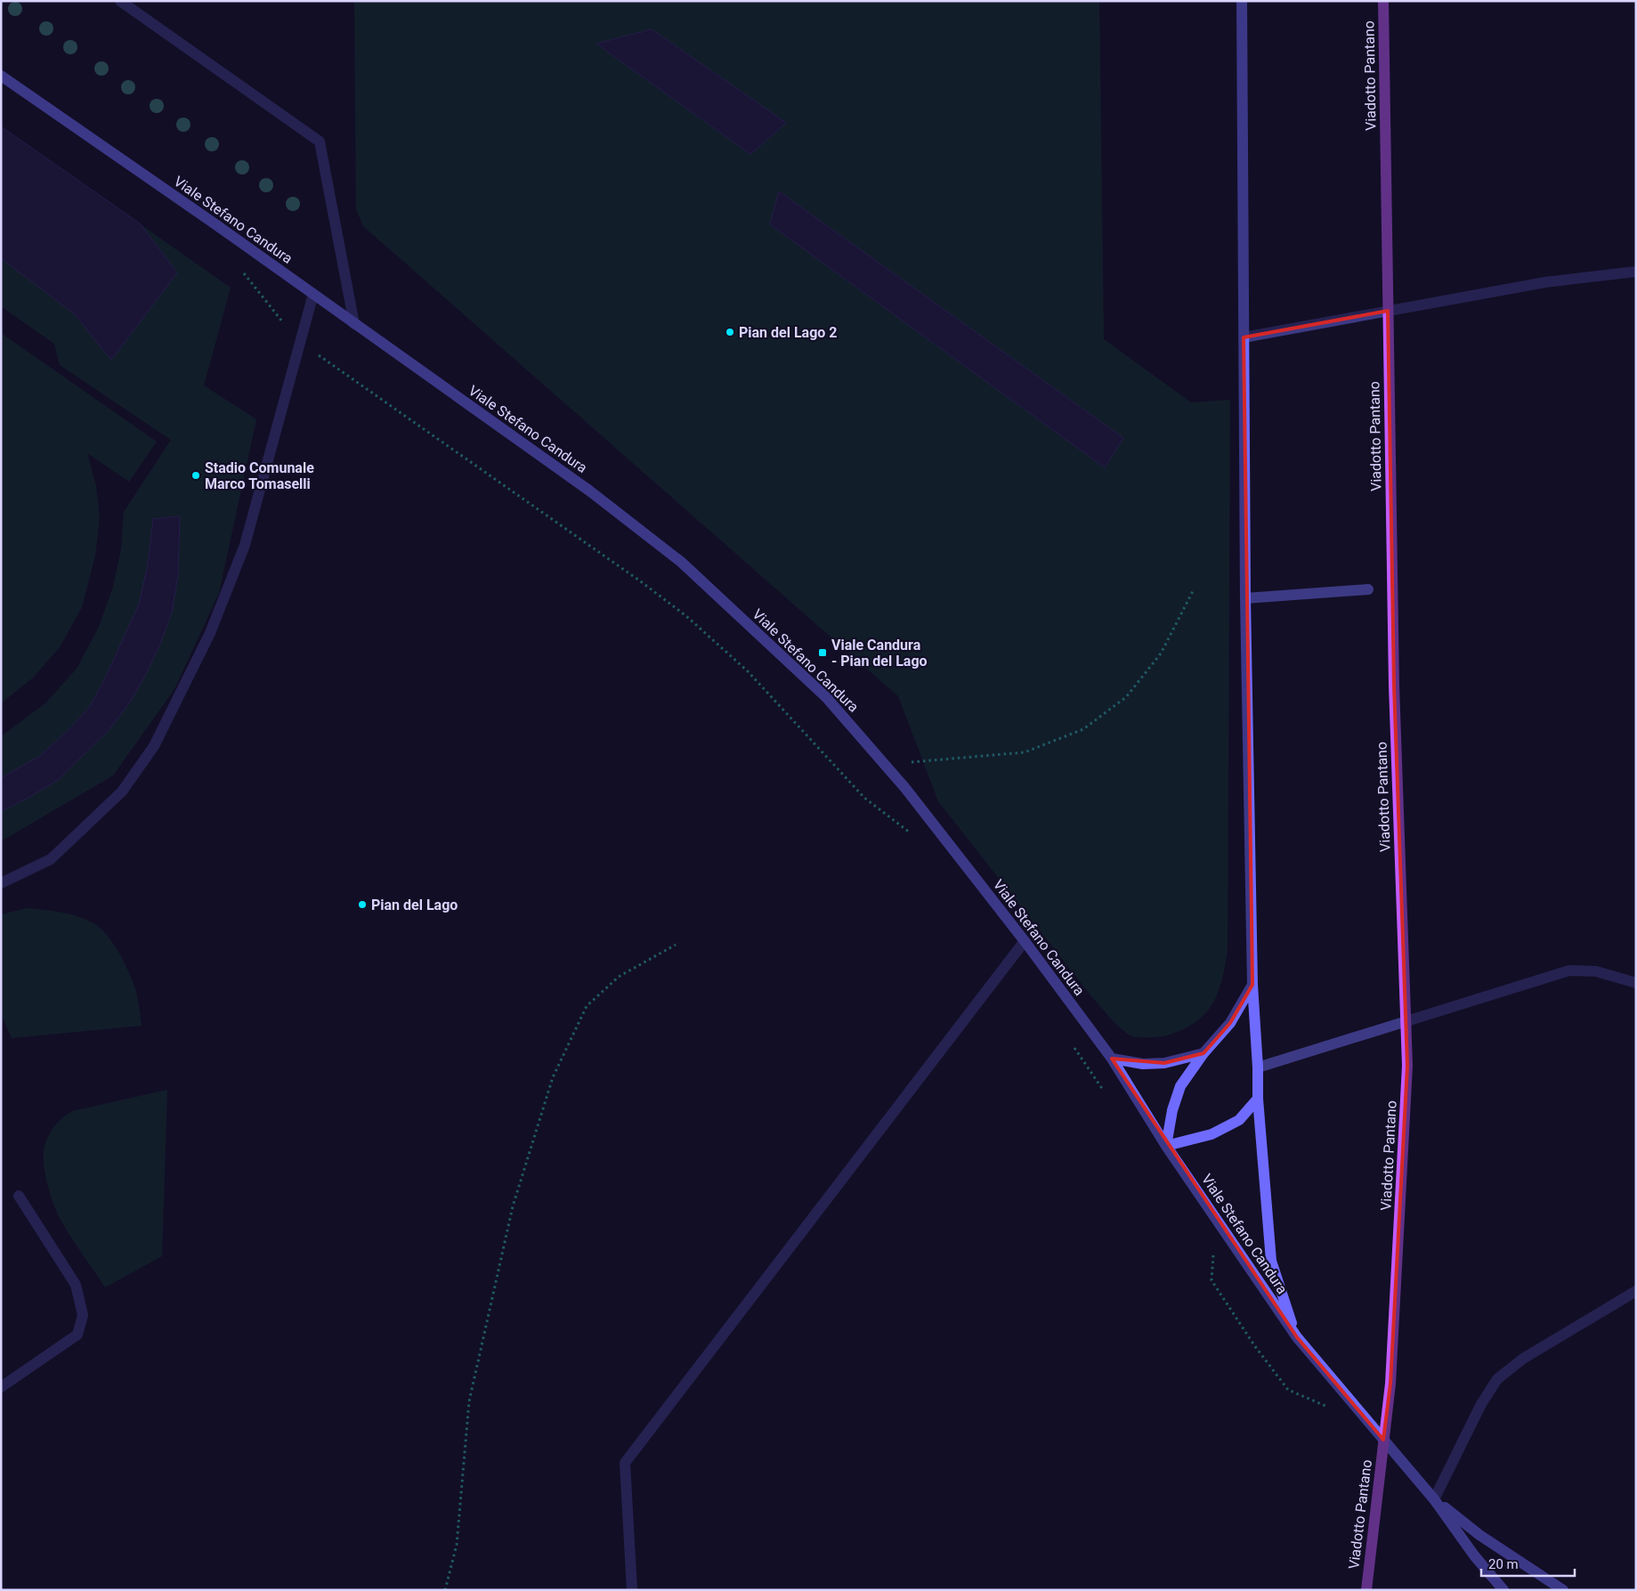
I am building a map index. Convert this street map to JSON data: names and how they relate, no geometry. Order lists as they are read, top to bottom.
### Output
{
  "streets": {
    "main road": ["Viadotto Pantano", "Viale Stefano Candura"]
  },
  "places": {
    "other": ["Pian del Lago 2", "Stadio Comunale Marco Tomaselli", "Pian del Lago"],
    "transit": ["Viale Candura - Pian del Lago"]
  },
  "scale_bar": "20 m"
}
